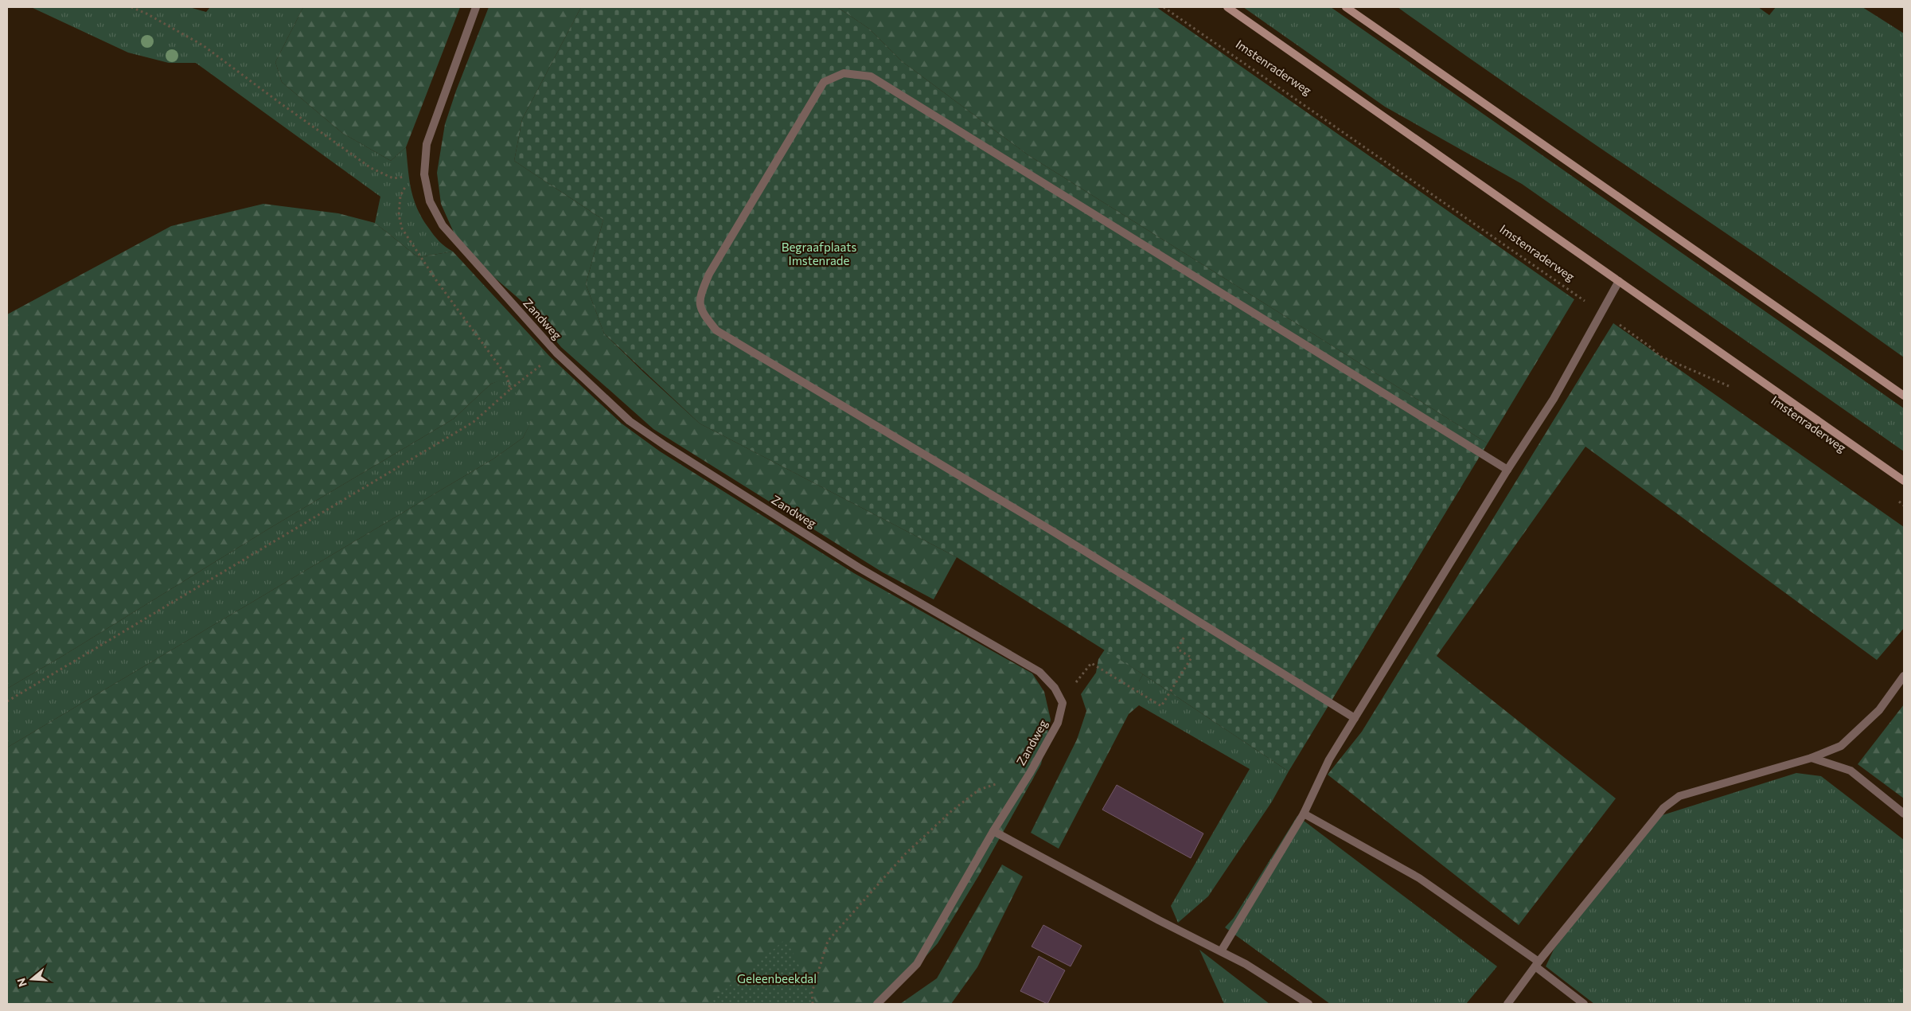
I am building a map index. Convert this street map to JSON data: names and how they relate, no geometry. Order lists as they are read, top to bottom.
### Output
{
  "streets": {
    "street": ["Imstenraderweg", "Zandweg"]
  },
  "parks": ["Begraafplaats Imstenrade", "Geleenbeekdal"],
  "north": "left"
}
